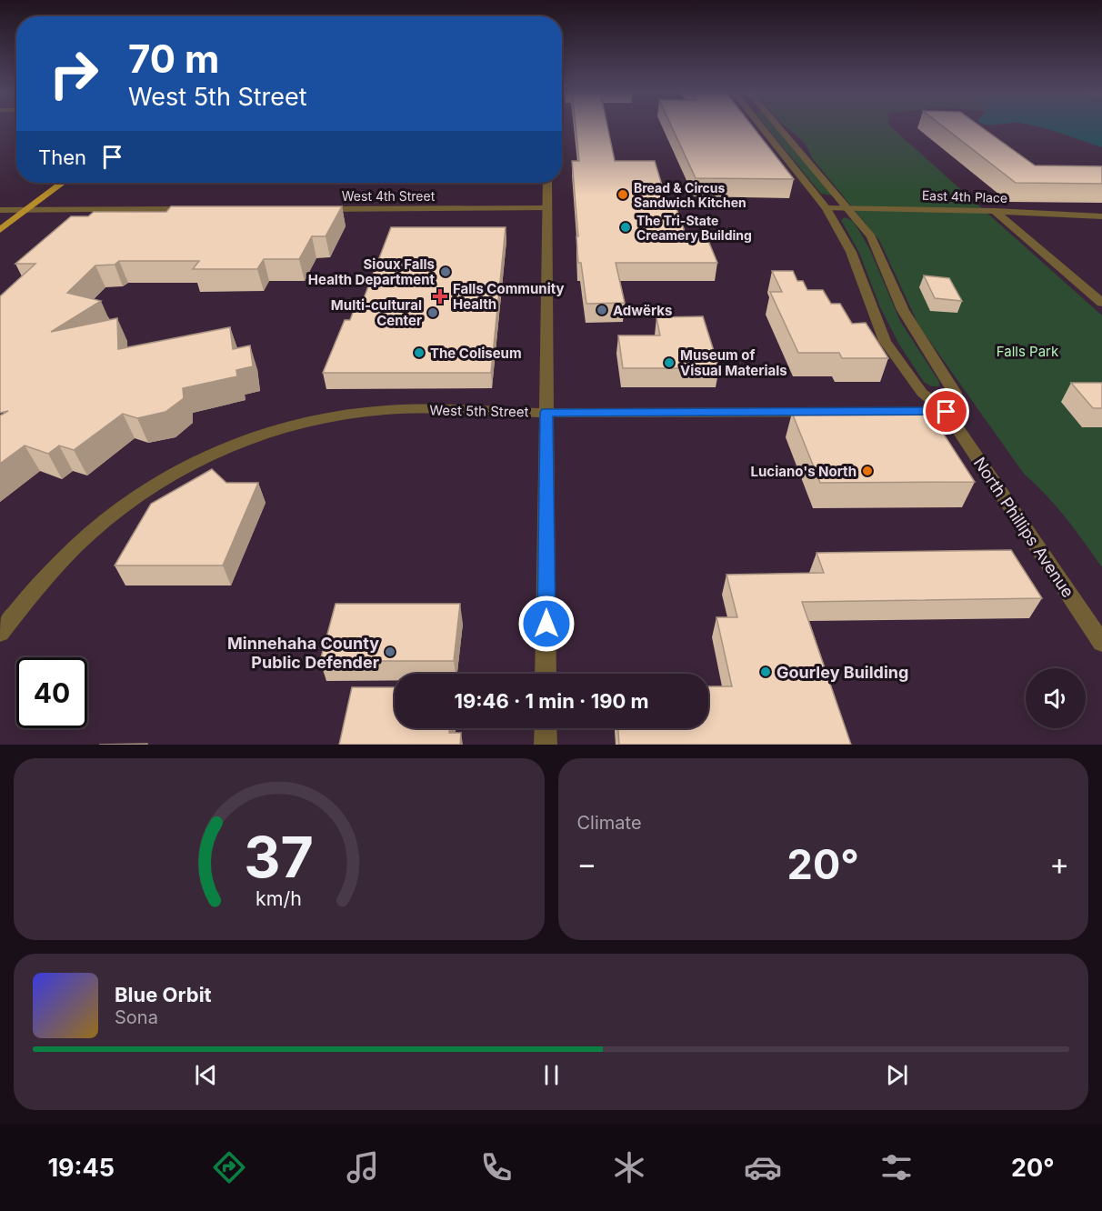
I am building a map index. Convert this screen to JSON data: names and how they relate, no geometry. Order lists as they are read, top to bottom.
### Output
{
  "streets": {
    "street": [
      "West 4th Street",
      "East 4th Place",
      "West 5th Street",
      "North Phillips Avenue"
    ]
  },
  "crossings": [
    ["East 4th Place", "North Phillips Avenue"],
    ["West 5th Street", "North Phillips Avenue"]
  ],
  "parks": ["Falls Park"],
  "places": {
    "other": [
      "Bread & Circus Sandwich Kitchen",
      "The Tri-State Creamery Building",
      "Sioux Falls Health Department",
      "Adwёrks",
      "Multi-cultural Center",
      "The Coliseum",
      "Museum of Visual Materials",
      "Luciano's North",
      "Minnehaha County Public Defender",
      "Gourley Building"
    ],
    "health": ["Falls Community Health"]
  },
  "page": {
    "turn": ["70 m", "West 5th Street"],
    "then": "Then",
    "limit": "40",
    "trip": "19:46 · 1 min · 190 m",
    "tile": "Climate",
    "heat": ["−", "20°", "+"],
    "song": ["Blue Orbit", "Sona"],
    "tabs": ["19:45", "20°"],
    "gauge": ["37", "km/h"]
  }
}
